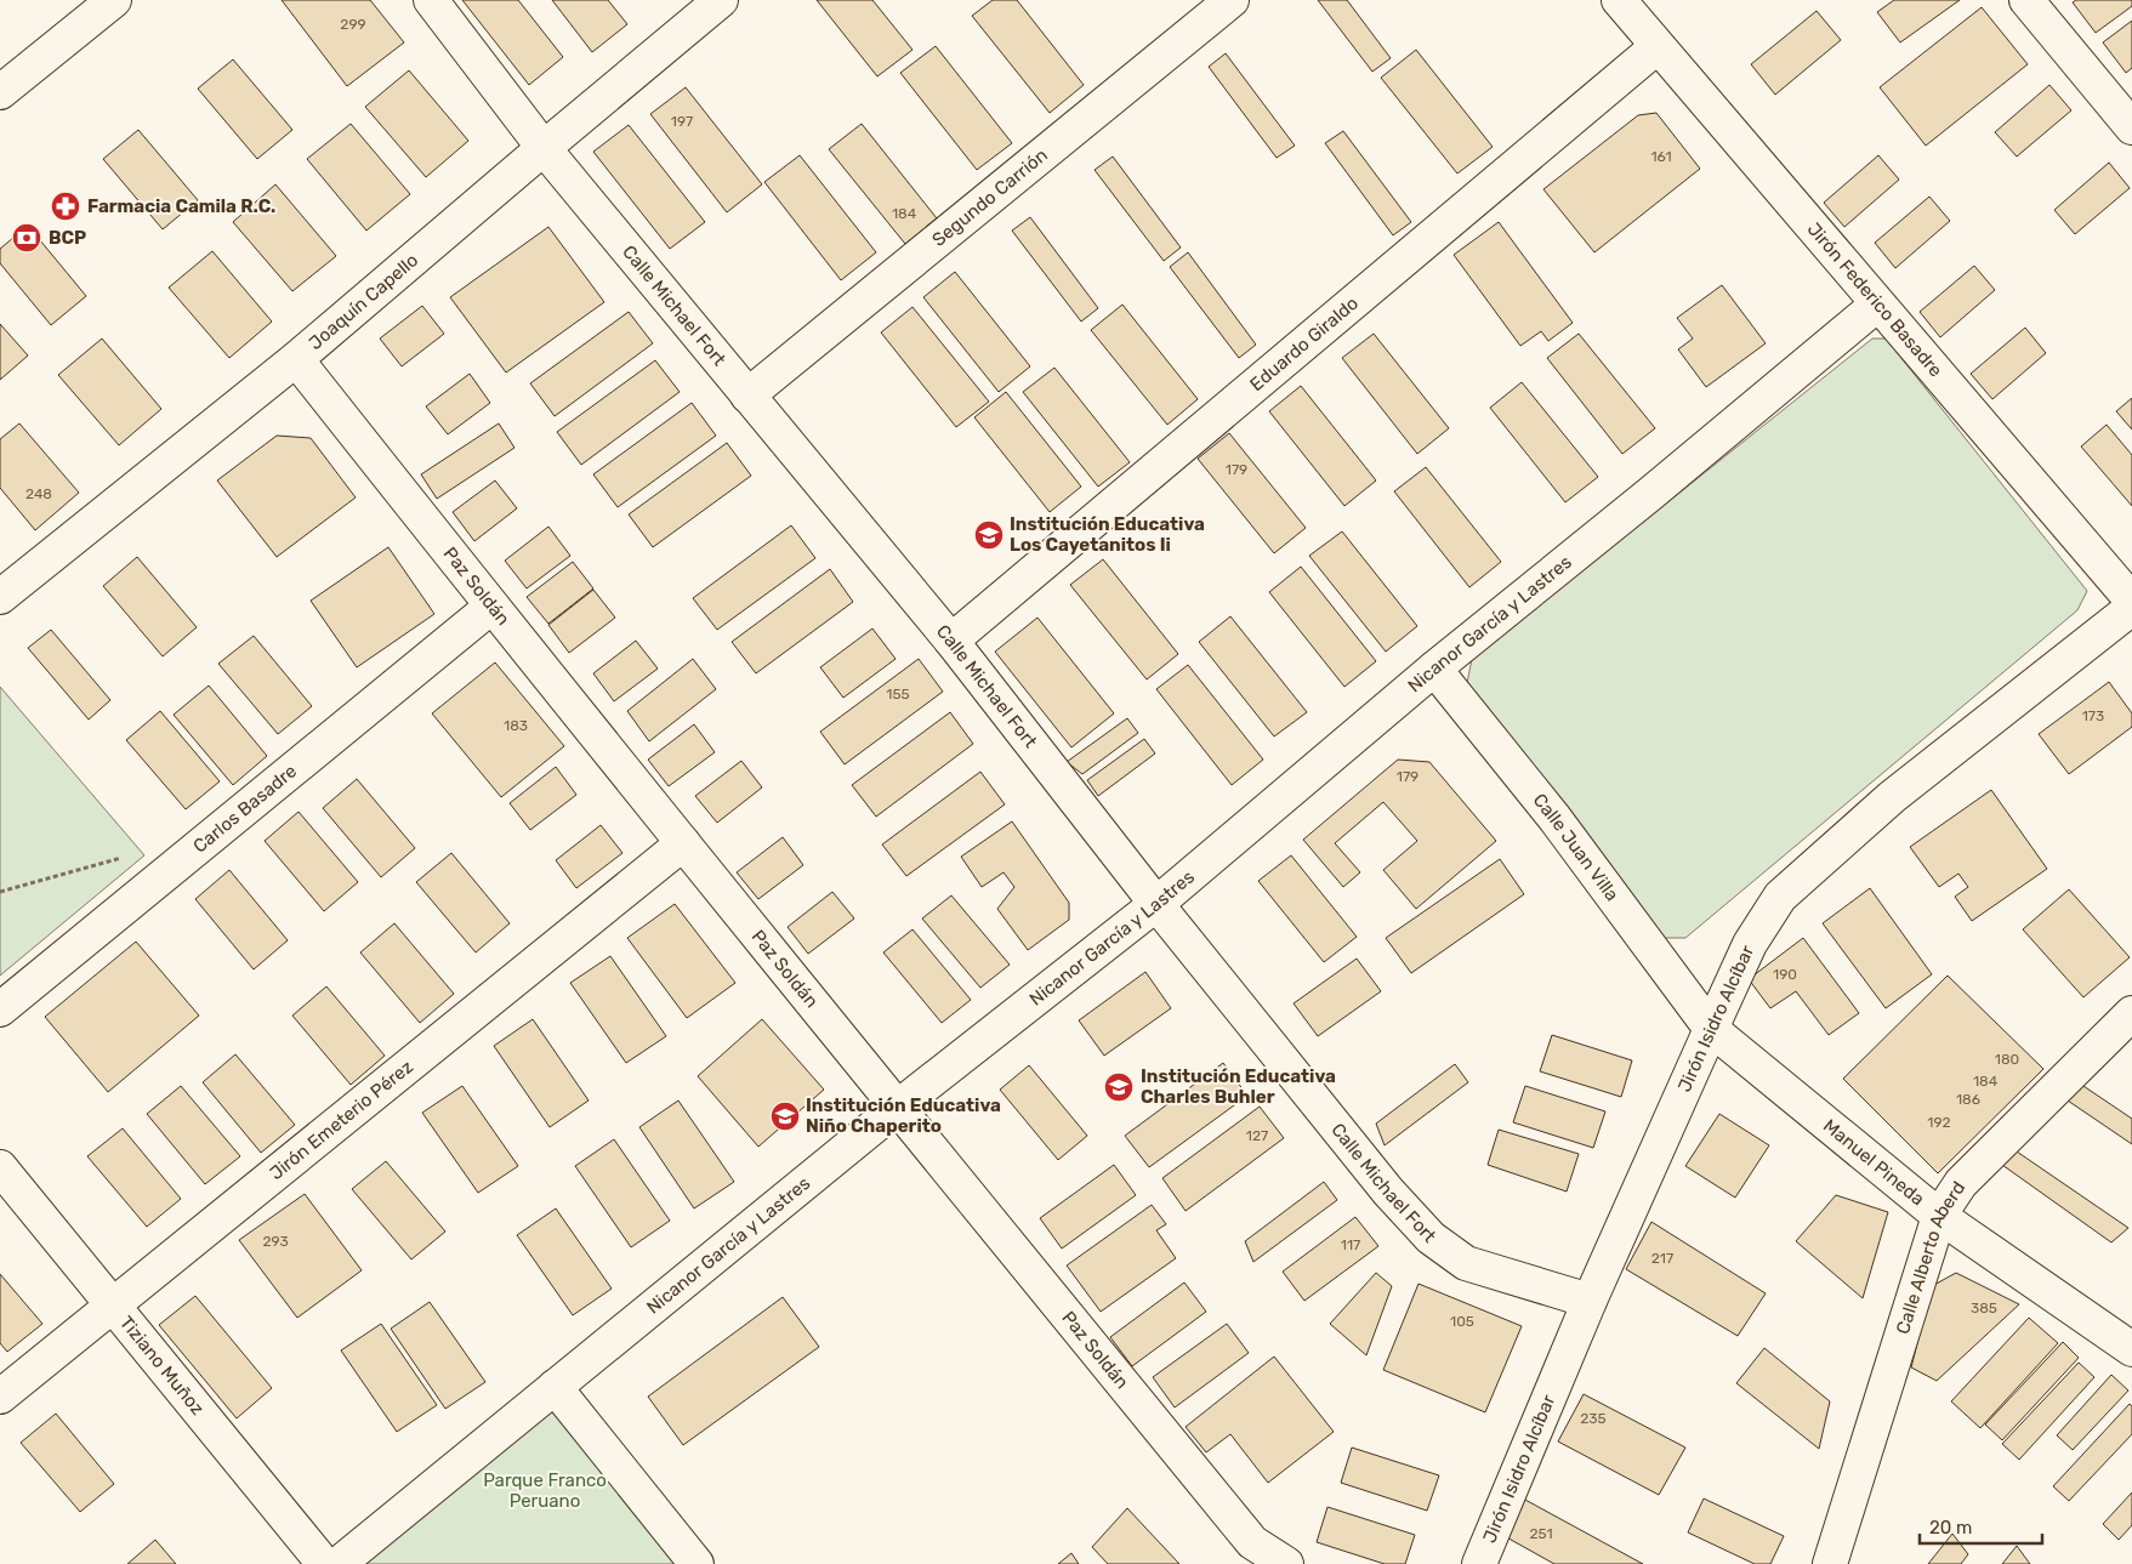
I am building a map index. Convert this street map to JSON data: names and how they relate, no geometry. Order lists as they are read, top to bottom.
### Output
{
  "streets": {
    "street": [
      "Segundo Carrión",
      "Jirón Federico Basadre",
      "Joaquín Capello",
      "Calle Michael Fort",
      "Eduardo Giraldo",
      "Paz Soldán",
      "Nicanor García y Lastres",
      "Carlos Basadre",
      "Calle Juan Villa",
      "Jirón Isidro Alcíbar",
      "Jirón Emeterio Pérez",
      "Manuel Pineda",
      "Calle Alberto Aberd",
      "Tiziano Muñoz"
    ]
  },
  "crossings": [
    ["Segundo Carrión", "Calle Michael Fort"],
    ["Jirón Federico Basadre", "Eduardo Giraldo"],
    ["Jirón Federico Basadre", "Nicanor García y Lastres"],
    ["Joaquín Capello", "Calle Michael Fort"],
    ["Joaquín Capello", "Paz Soldán"],
    ["Calle Michael Fort", "Eduardo Giraldo"],
    ["Calle Michael Fort", "Nicanor García y Lastres"],
    ["Calle Michael Fort", "Jirón Isidro Alcíbar"],
    ["Paz Soldán", "Nicanor García y Lastres"],
    ["Paz Soldán", "Carlos Basadre"],
    ["Paz Soldán", "Jirón Emeterio Pérez"],
    ["Nicanor García y Lastres", "Calle Juan Villa"],
    ["Calle Juan Villa", "Jirón Isidro Alcíbar"],
    ["Calle Juan Villa", "Manuel Pineda"],
    ["Jirón Isidro Alcíbar", "Manuel Pineda"],
    ["Jirón Emeterio Pérez", "Tiziano Muñoz"],
    ["Manuel Pineda", "Calle Alberto Aberd"]
  ],
  "parks": ["Parque Franco Peruano"],
  "places": {
    "pharmacy": ["Farmacia Camila R.C."],
    "bank": ["BCP"],
    "school or university": ["Institución Educativa Los Cayetanitos Ii", "Institución Educativa Charles Buhler", "Institución Educativa Niño Chaperito"]
  },
  "house_numbers": [
    "299",
    "197",
    "161",
    "184",
    "179",
    "248",
    "155",
    "173",
    "183",
    "179",
    "190",
    "180",
    "184",
    "186",
    "192",
    "127",
    "293",
    "117",
    "217",
    "385",
    "105",
    "235",
    "251"
  ],
  "scale_bar": "20 m"
}
